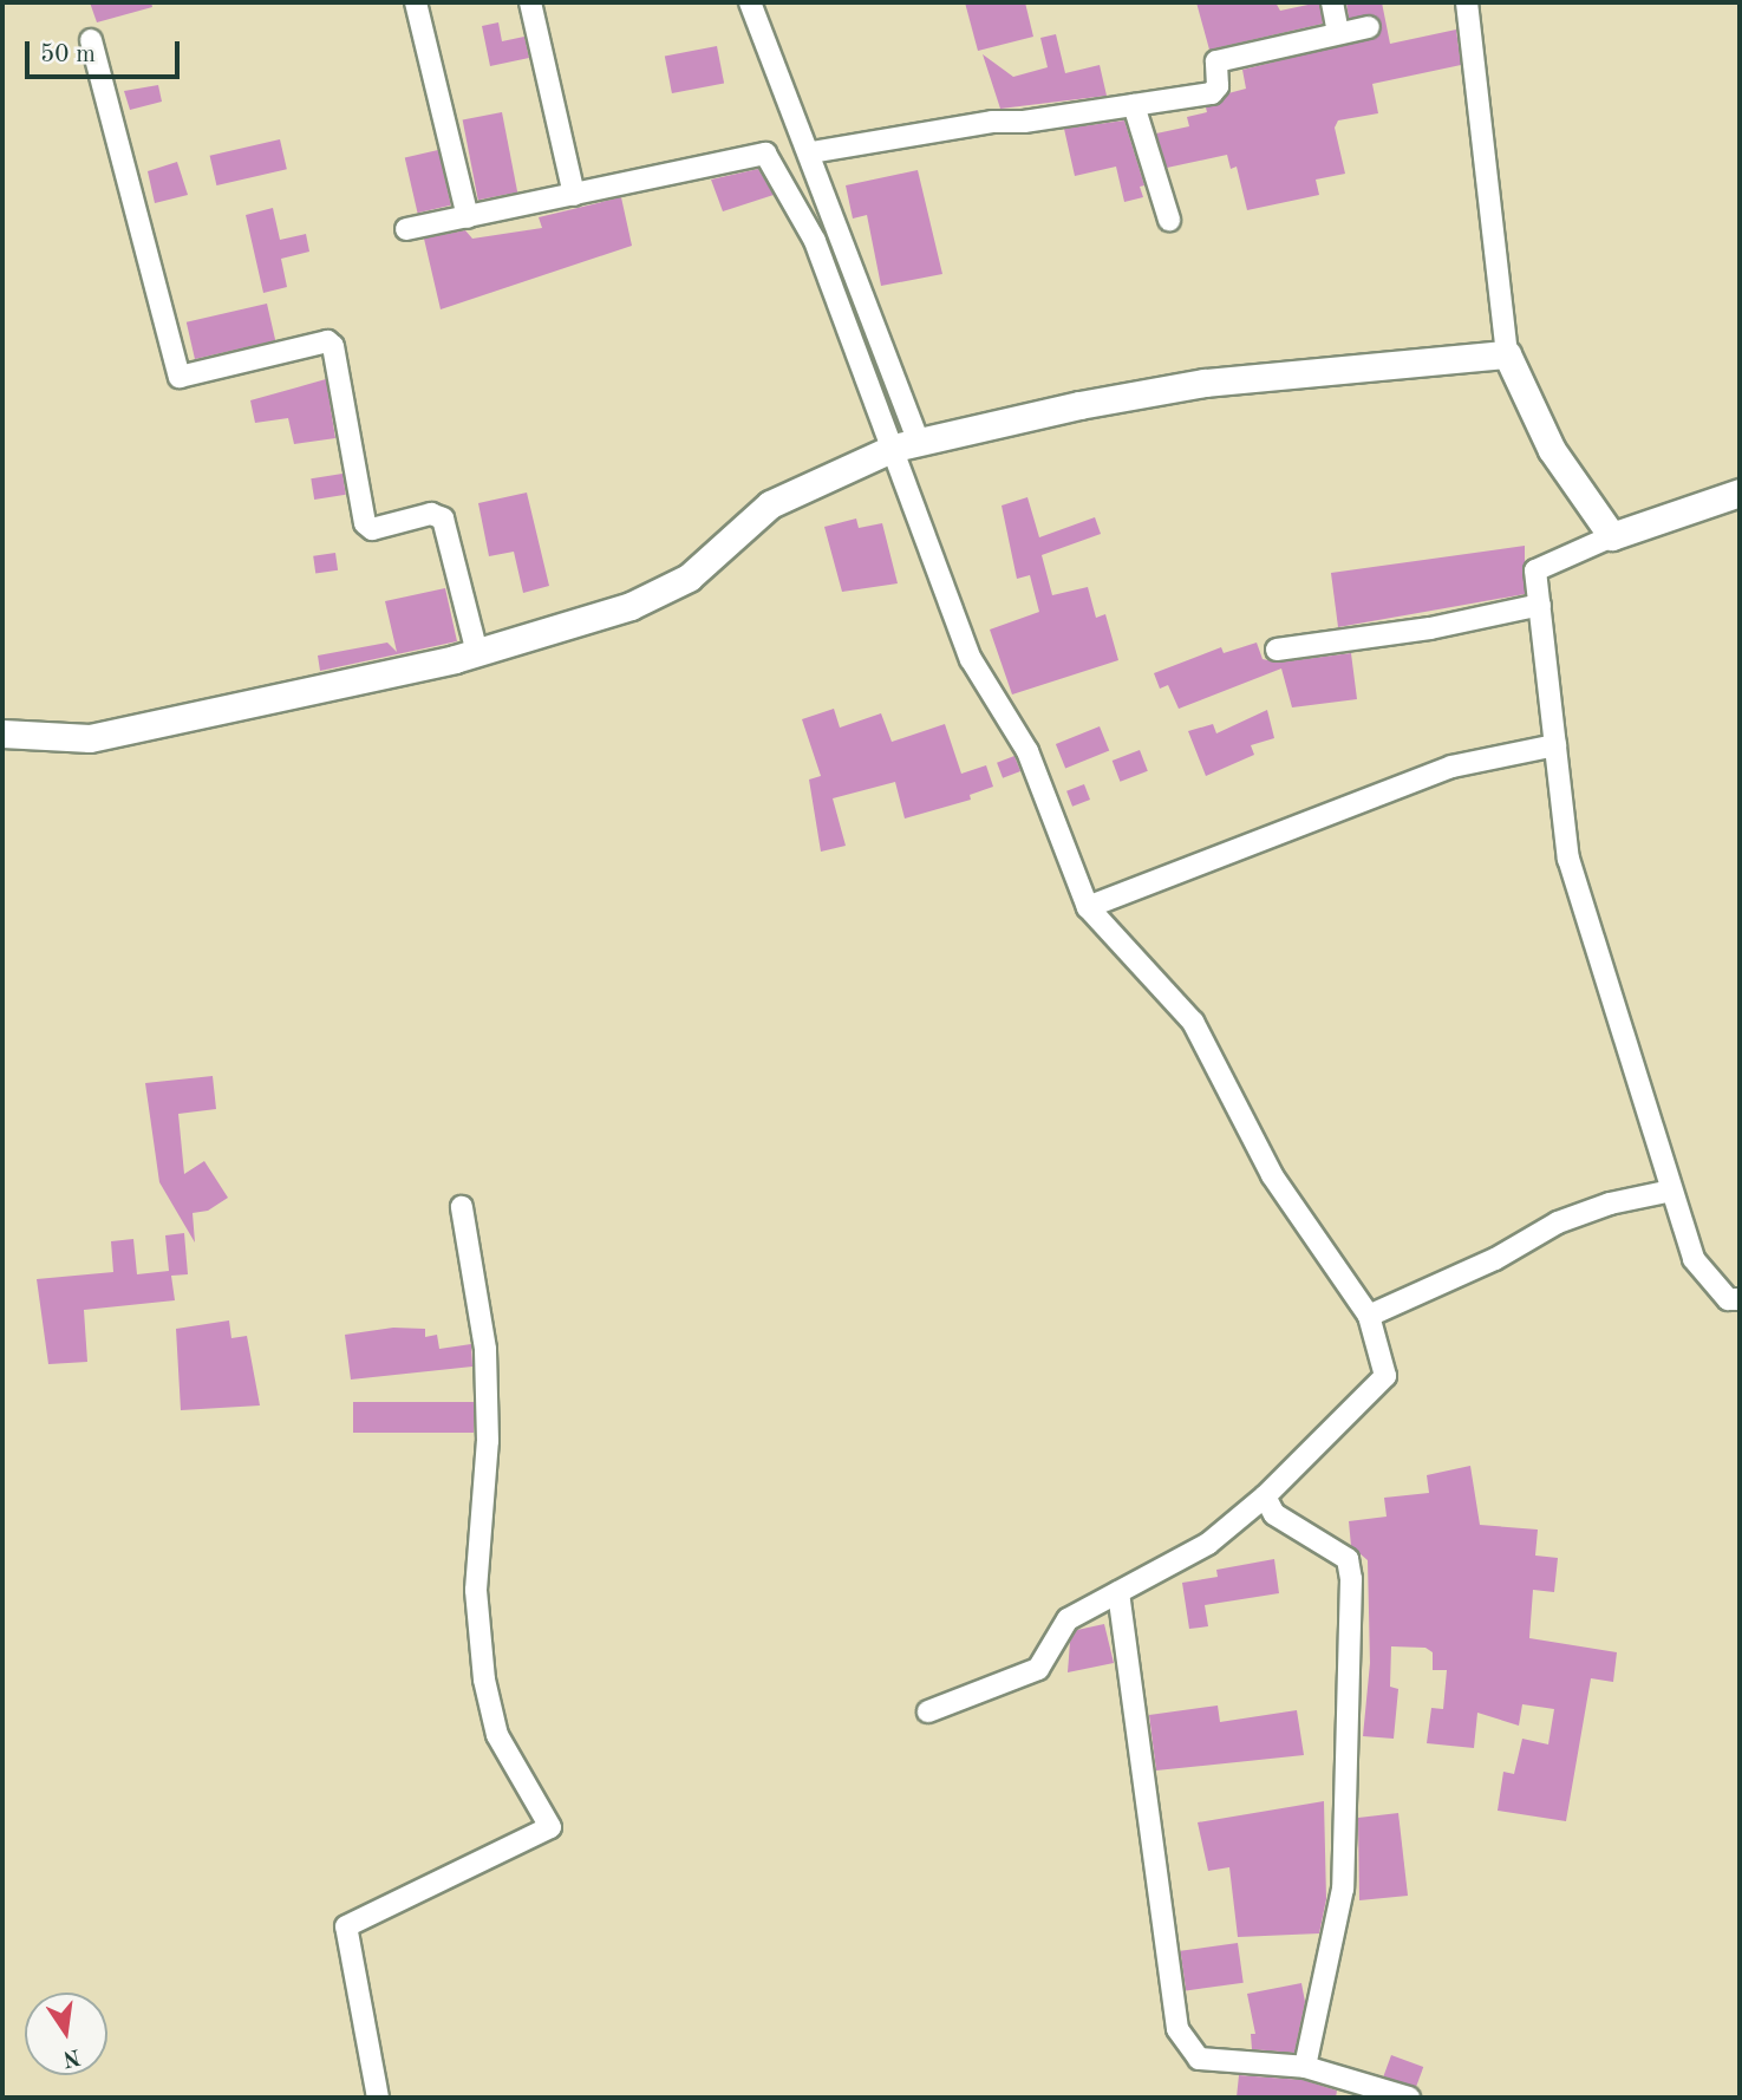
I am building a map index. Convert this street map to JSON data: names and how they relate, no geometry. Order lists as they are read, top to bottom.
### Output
{
  "scale_bar": "50 m",
  "north": "bottom"
}
